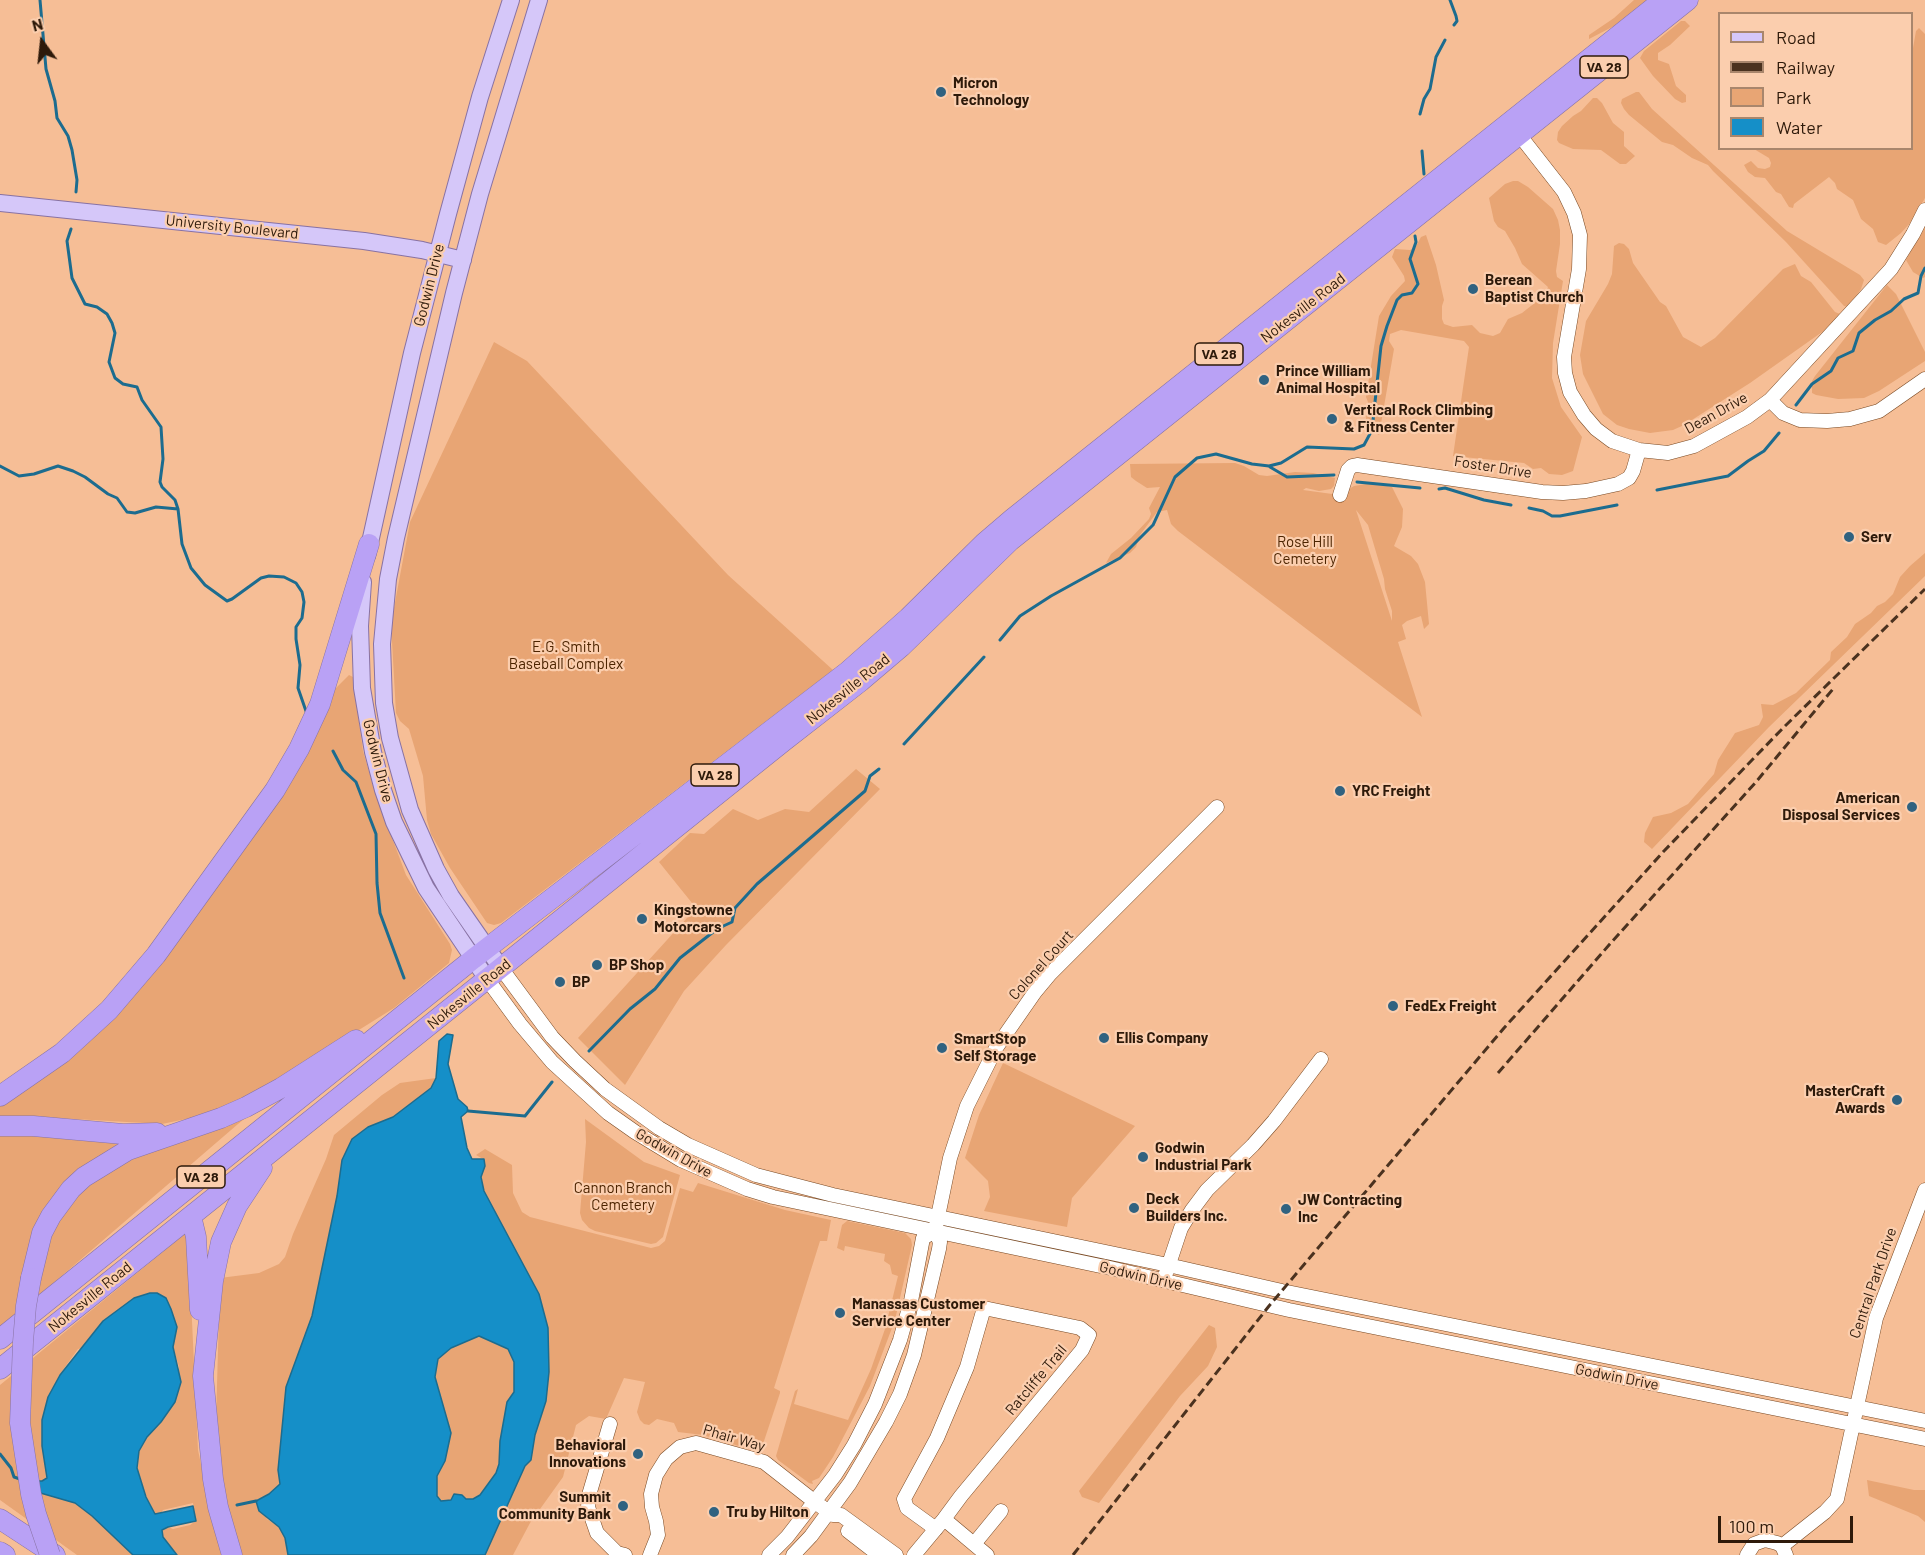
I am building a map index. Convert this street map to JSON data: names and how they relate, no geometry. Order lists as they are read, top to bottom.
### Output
{
  "streets": {
    "highway": ["VA 28", "Nokesville Road"],
    "main road": ["University Boulevard", "Godwin Drive"],
    "street": [
      "Dean Drive",
      "Foster Drive",
      "Colonel Court",
      "Central Park Drive",
      "Ratcliffe Trail",
      "Phair Way"
    ]
  },
  "crossings": [
    ["University Boulevard", "Godwin Drive"],
    ["Godwin Drive", "Nokesville Road"],
    ["Godwin Drive", "Colonel Court"],
    ["Godwin Drive", "Central Park Drive"],
    ["Nokesville Road", "Dean Drive"],
    ["Dean Drive", "Foster Drive"]
  ],
  "parks": ["Rose Hill Cemetery", "E.G. Smith Baseball Complex", "Cannon Branch Cemetery"],
  "places": [
    "Micron Technology",
    "Berean Baptist Church",
    "Prince William Animal Hospital",
    "Vertical Rock Climbing & Fitness Center",
    "Serv",
    "YRC Freight",
    "American Disposal Services",
    "Kingstowne Motorcars",
    "BP Shop",
    "BP",
    "FedEx Freight",
    "Ellis Company",
    "SmartStop Self Storage",
    "MasterCraft Awards",
    "Godwin Industrial Park",
    "Deck Builders Inc.",
    "JW Contracting Inc",
    "Manassas Customer Service Center",
    "Behavioral Innovations",
    "Summit Community Bank",
    "Tru by Hilton"
  ],
  "legend": [
    "Road",
    "Railway",
    "Park",
    "Water"
  ],
  "scale_bar": "100 m",
  "north": "top"
}
